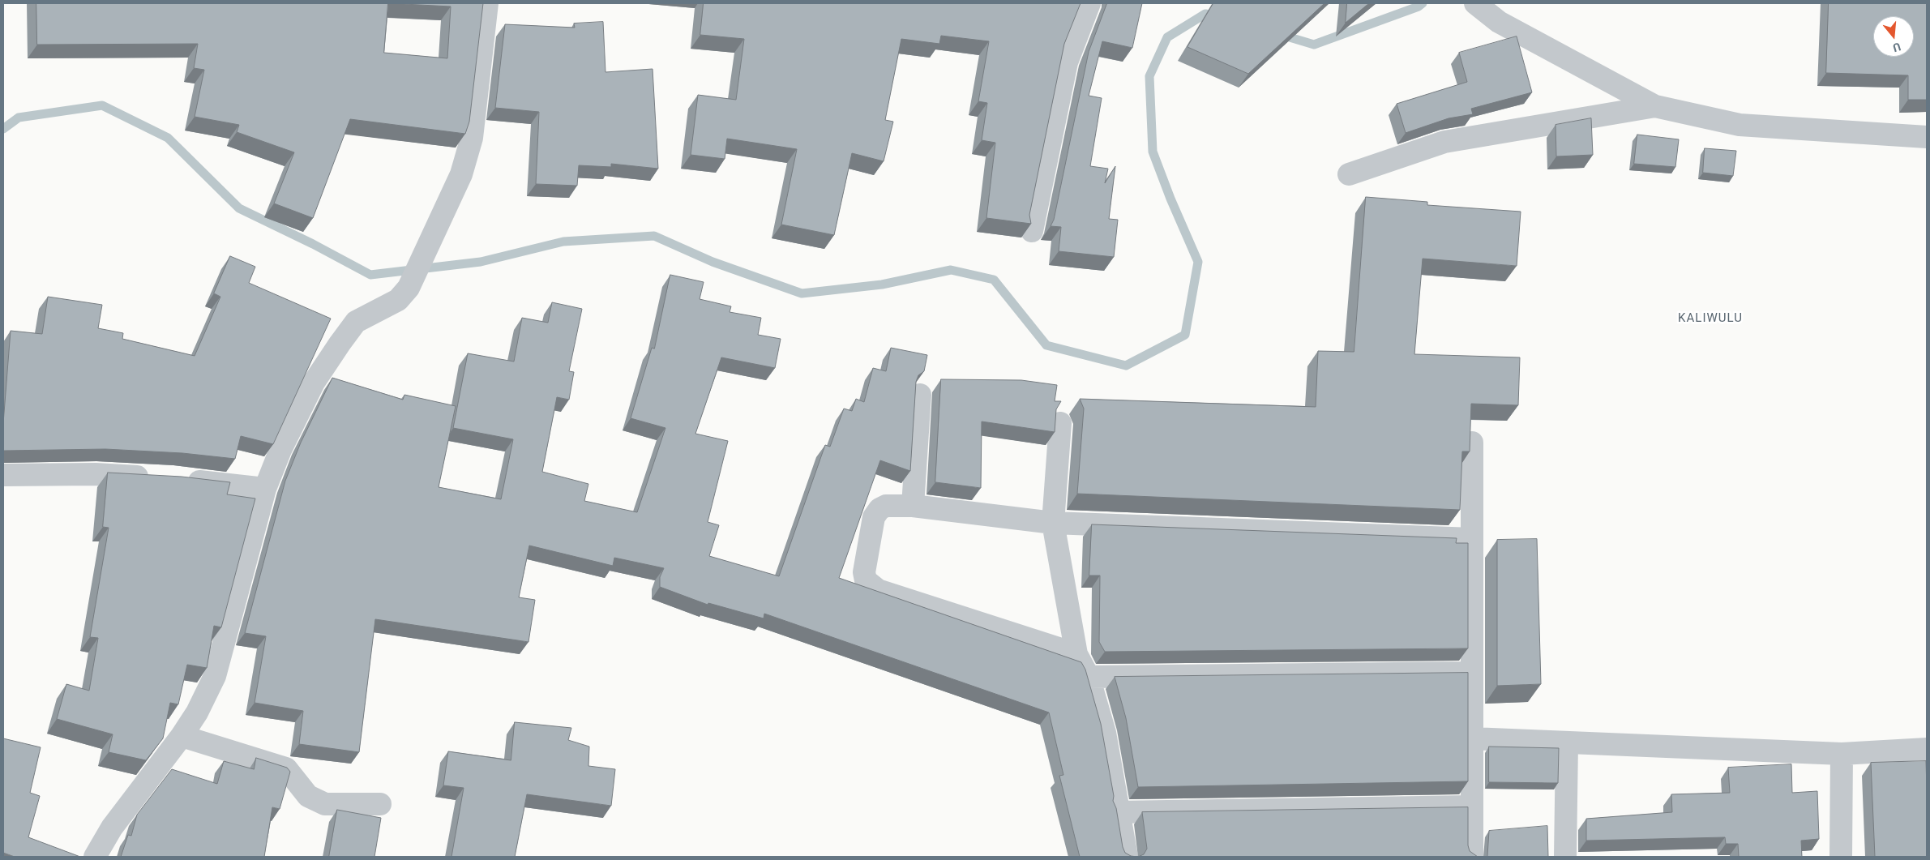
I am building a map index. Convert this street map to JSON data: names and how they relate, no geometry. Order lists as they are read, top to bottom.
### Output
{
  "districts": ["KALIWULU"],
  "north": "bottom"
}
